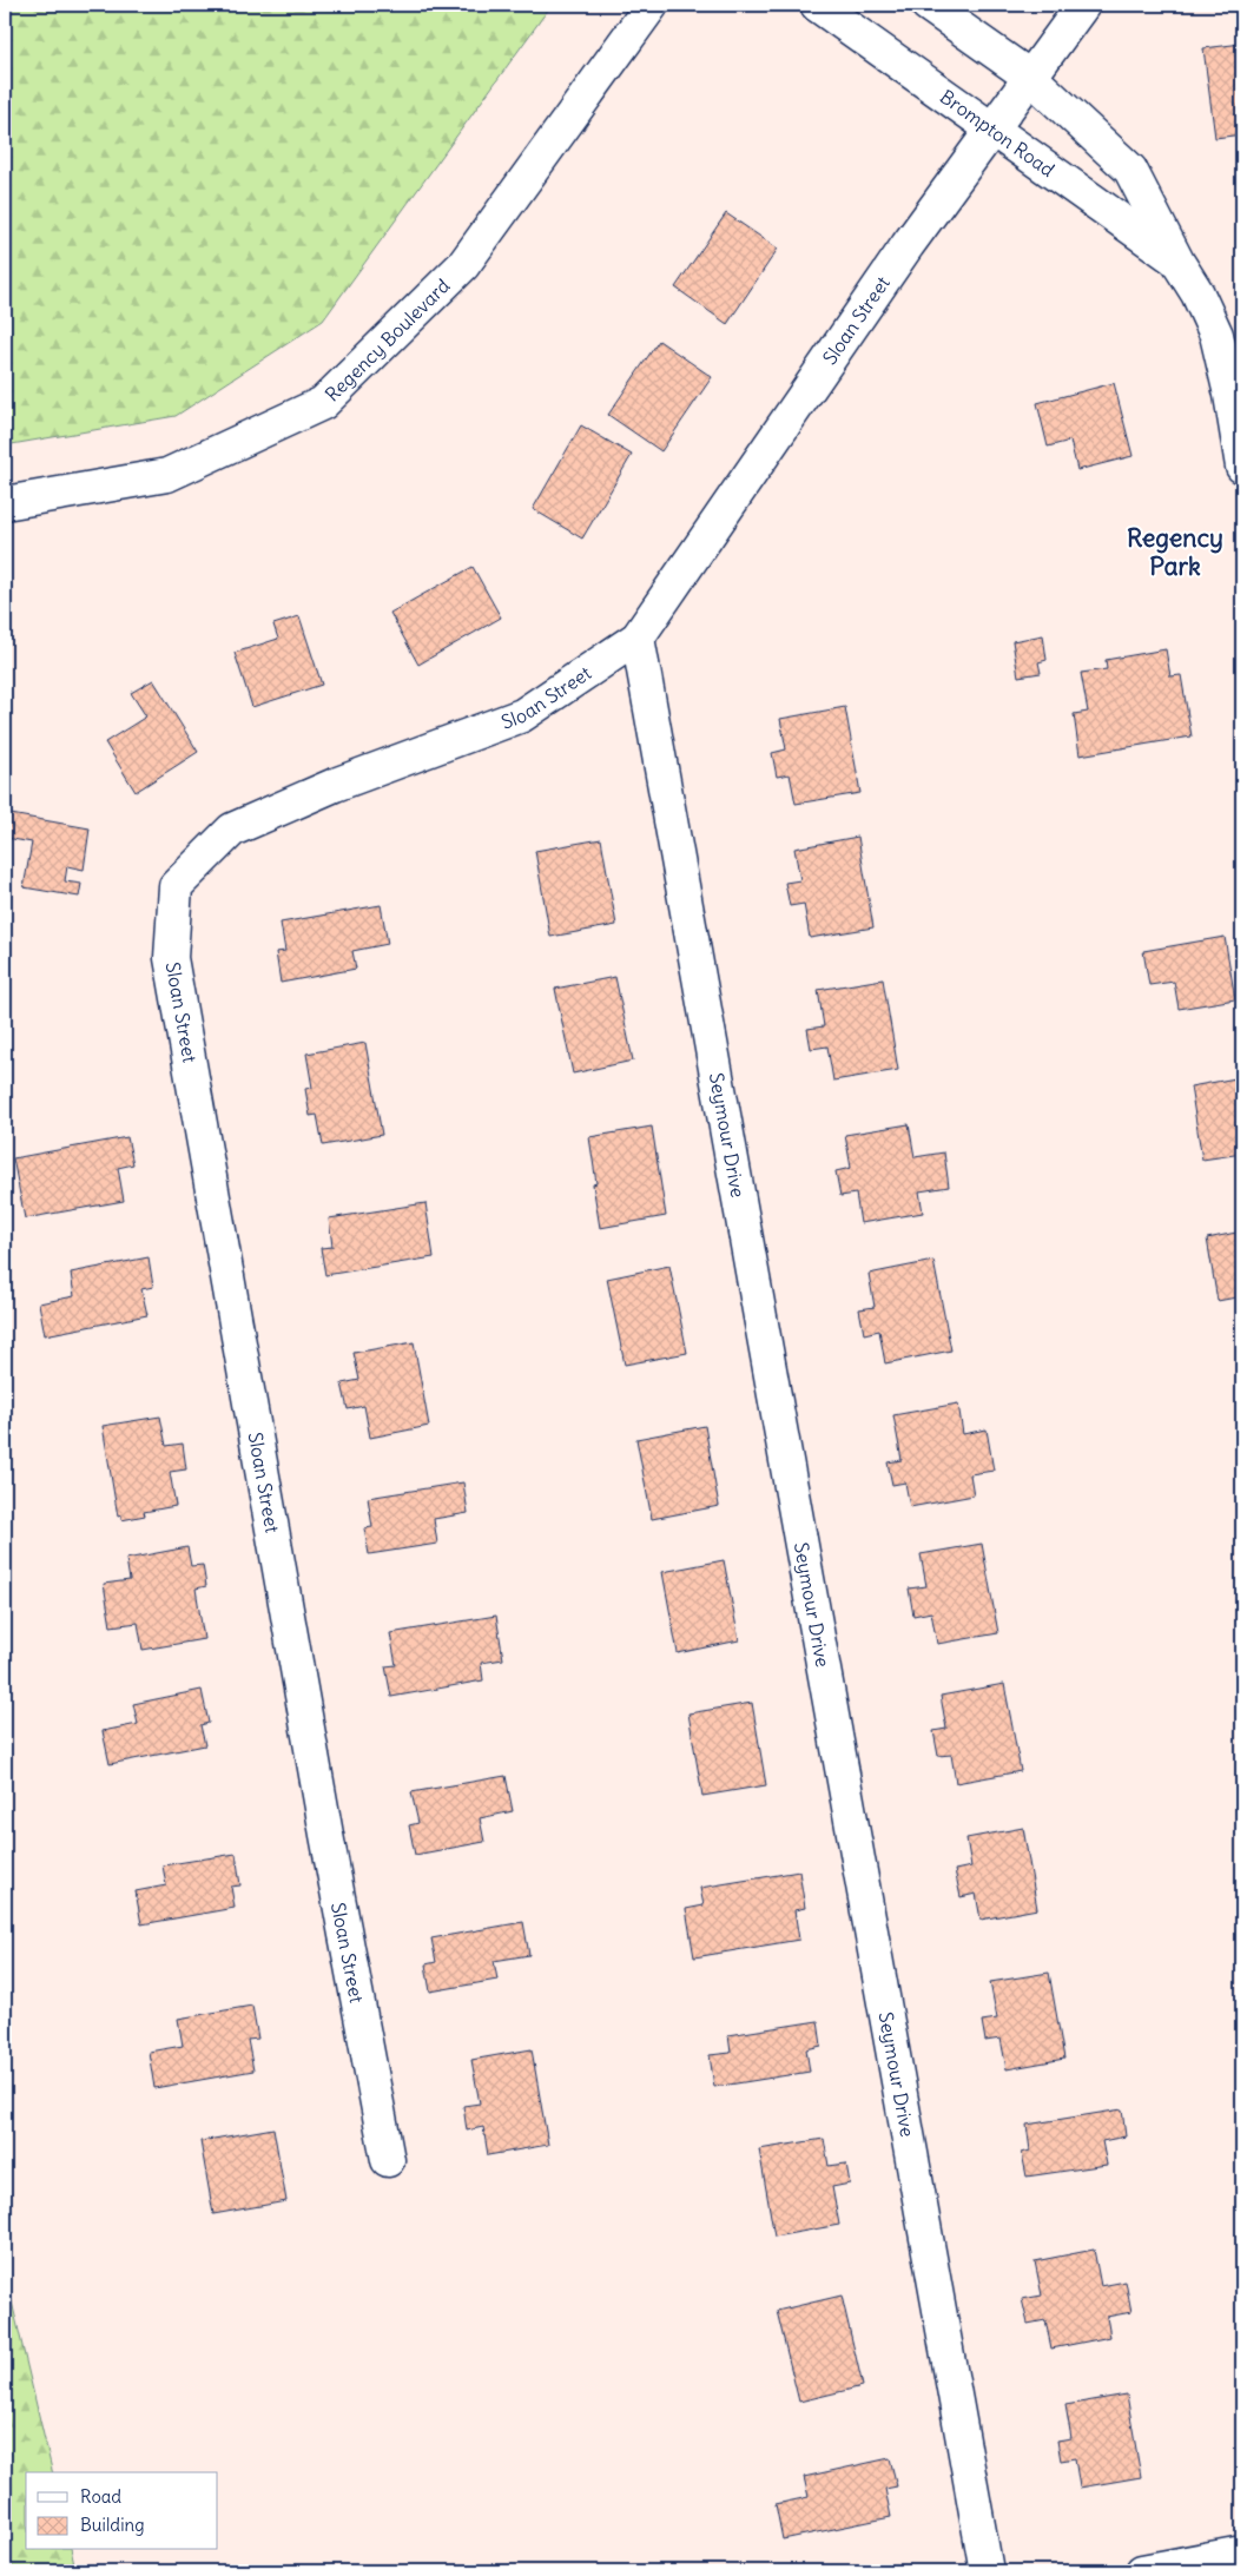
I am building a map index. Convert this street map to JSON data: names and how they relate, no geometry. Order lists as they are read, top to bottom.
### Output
{
  "streets": {
    "street": [
      "Brompton Road",
      "Sloan Street",
      "Regency Boulevard",
      "Seymour Drive"
    ]
  },
  "crossings": [
    ["Brompton Road", "Sloan Street"],
    ["Sloan Street", "Seymour Drive"]
  ],
  "districts": ["Regency Park"],
  "legend": ["Road", "Building"]
}
